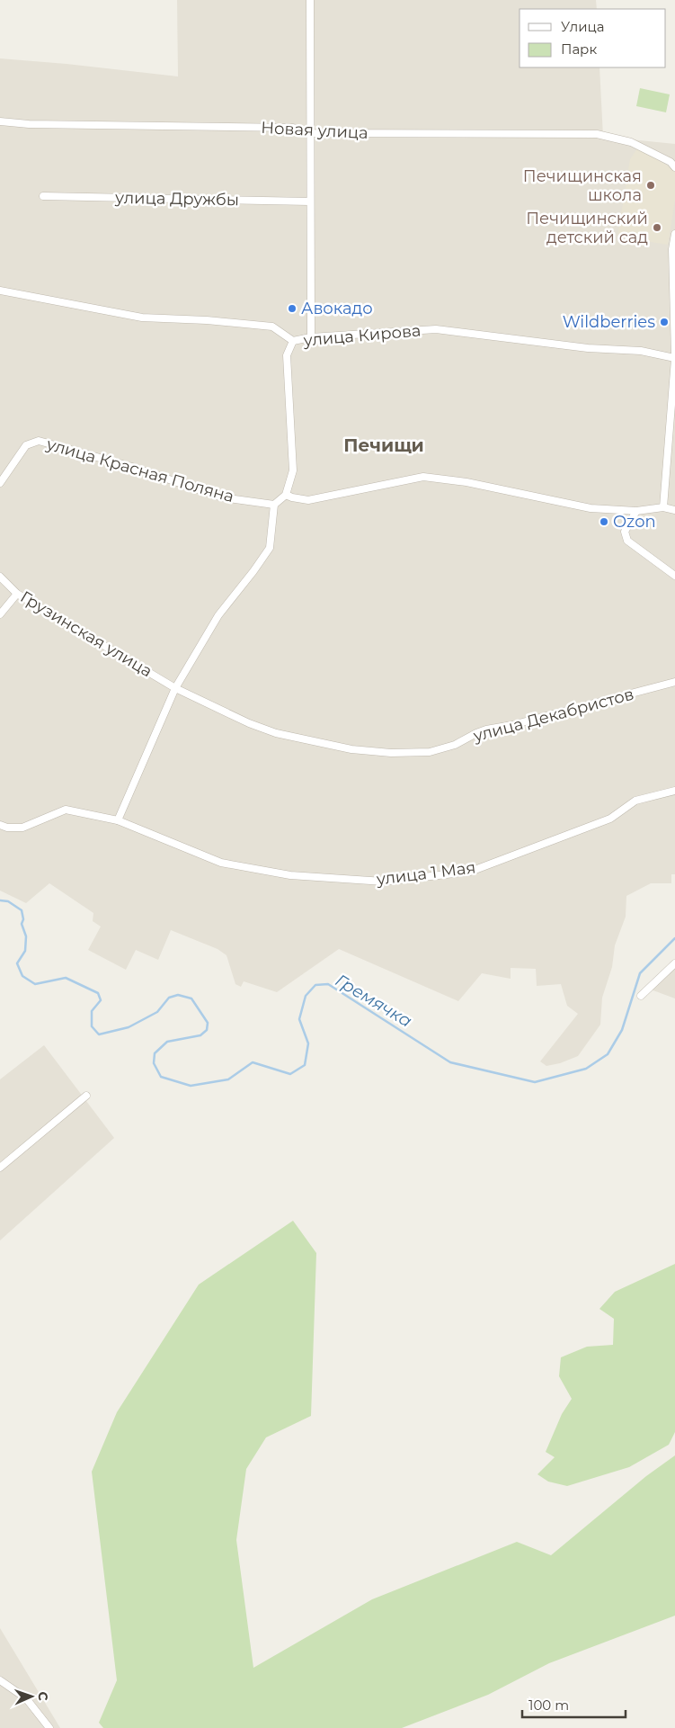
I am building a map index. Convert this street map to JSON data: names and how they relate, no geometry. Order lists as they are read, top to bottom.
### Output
{
  "streets": {
    "street": [
      "Новая улица",
      "улица Дружбы",
      "улица Кирова",
      "улица Красная Поляна",
      "Грузинская улица",
      "улица Декабристов",
      "улица 1 Мая"
    ]
  },
  "crossings": [
    ["Грузинская улица", "улица Декабристов"]
  ],
  "districts": ["Печищи"],
  "water": ["Гремячка"],
  "places": [
    "Печищинская школа",
    "Печищинский детский сад",
    "Авокадо",
    "Wildberries",
    "Ozon"
  ],
  "legend": ["Улица", "Парк"],
  "scale_bar": "100 m",
  "north": "right"
}
